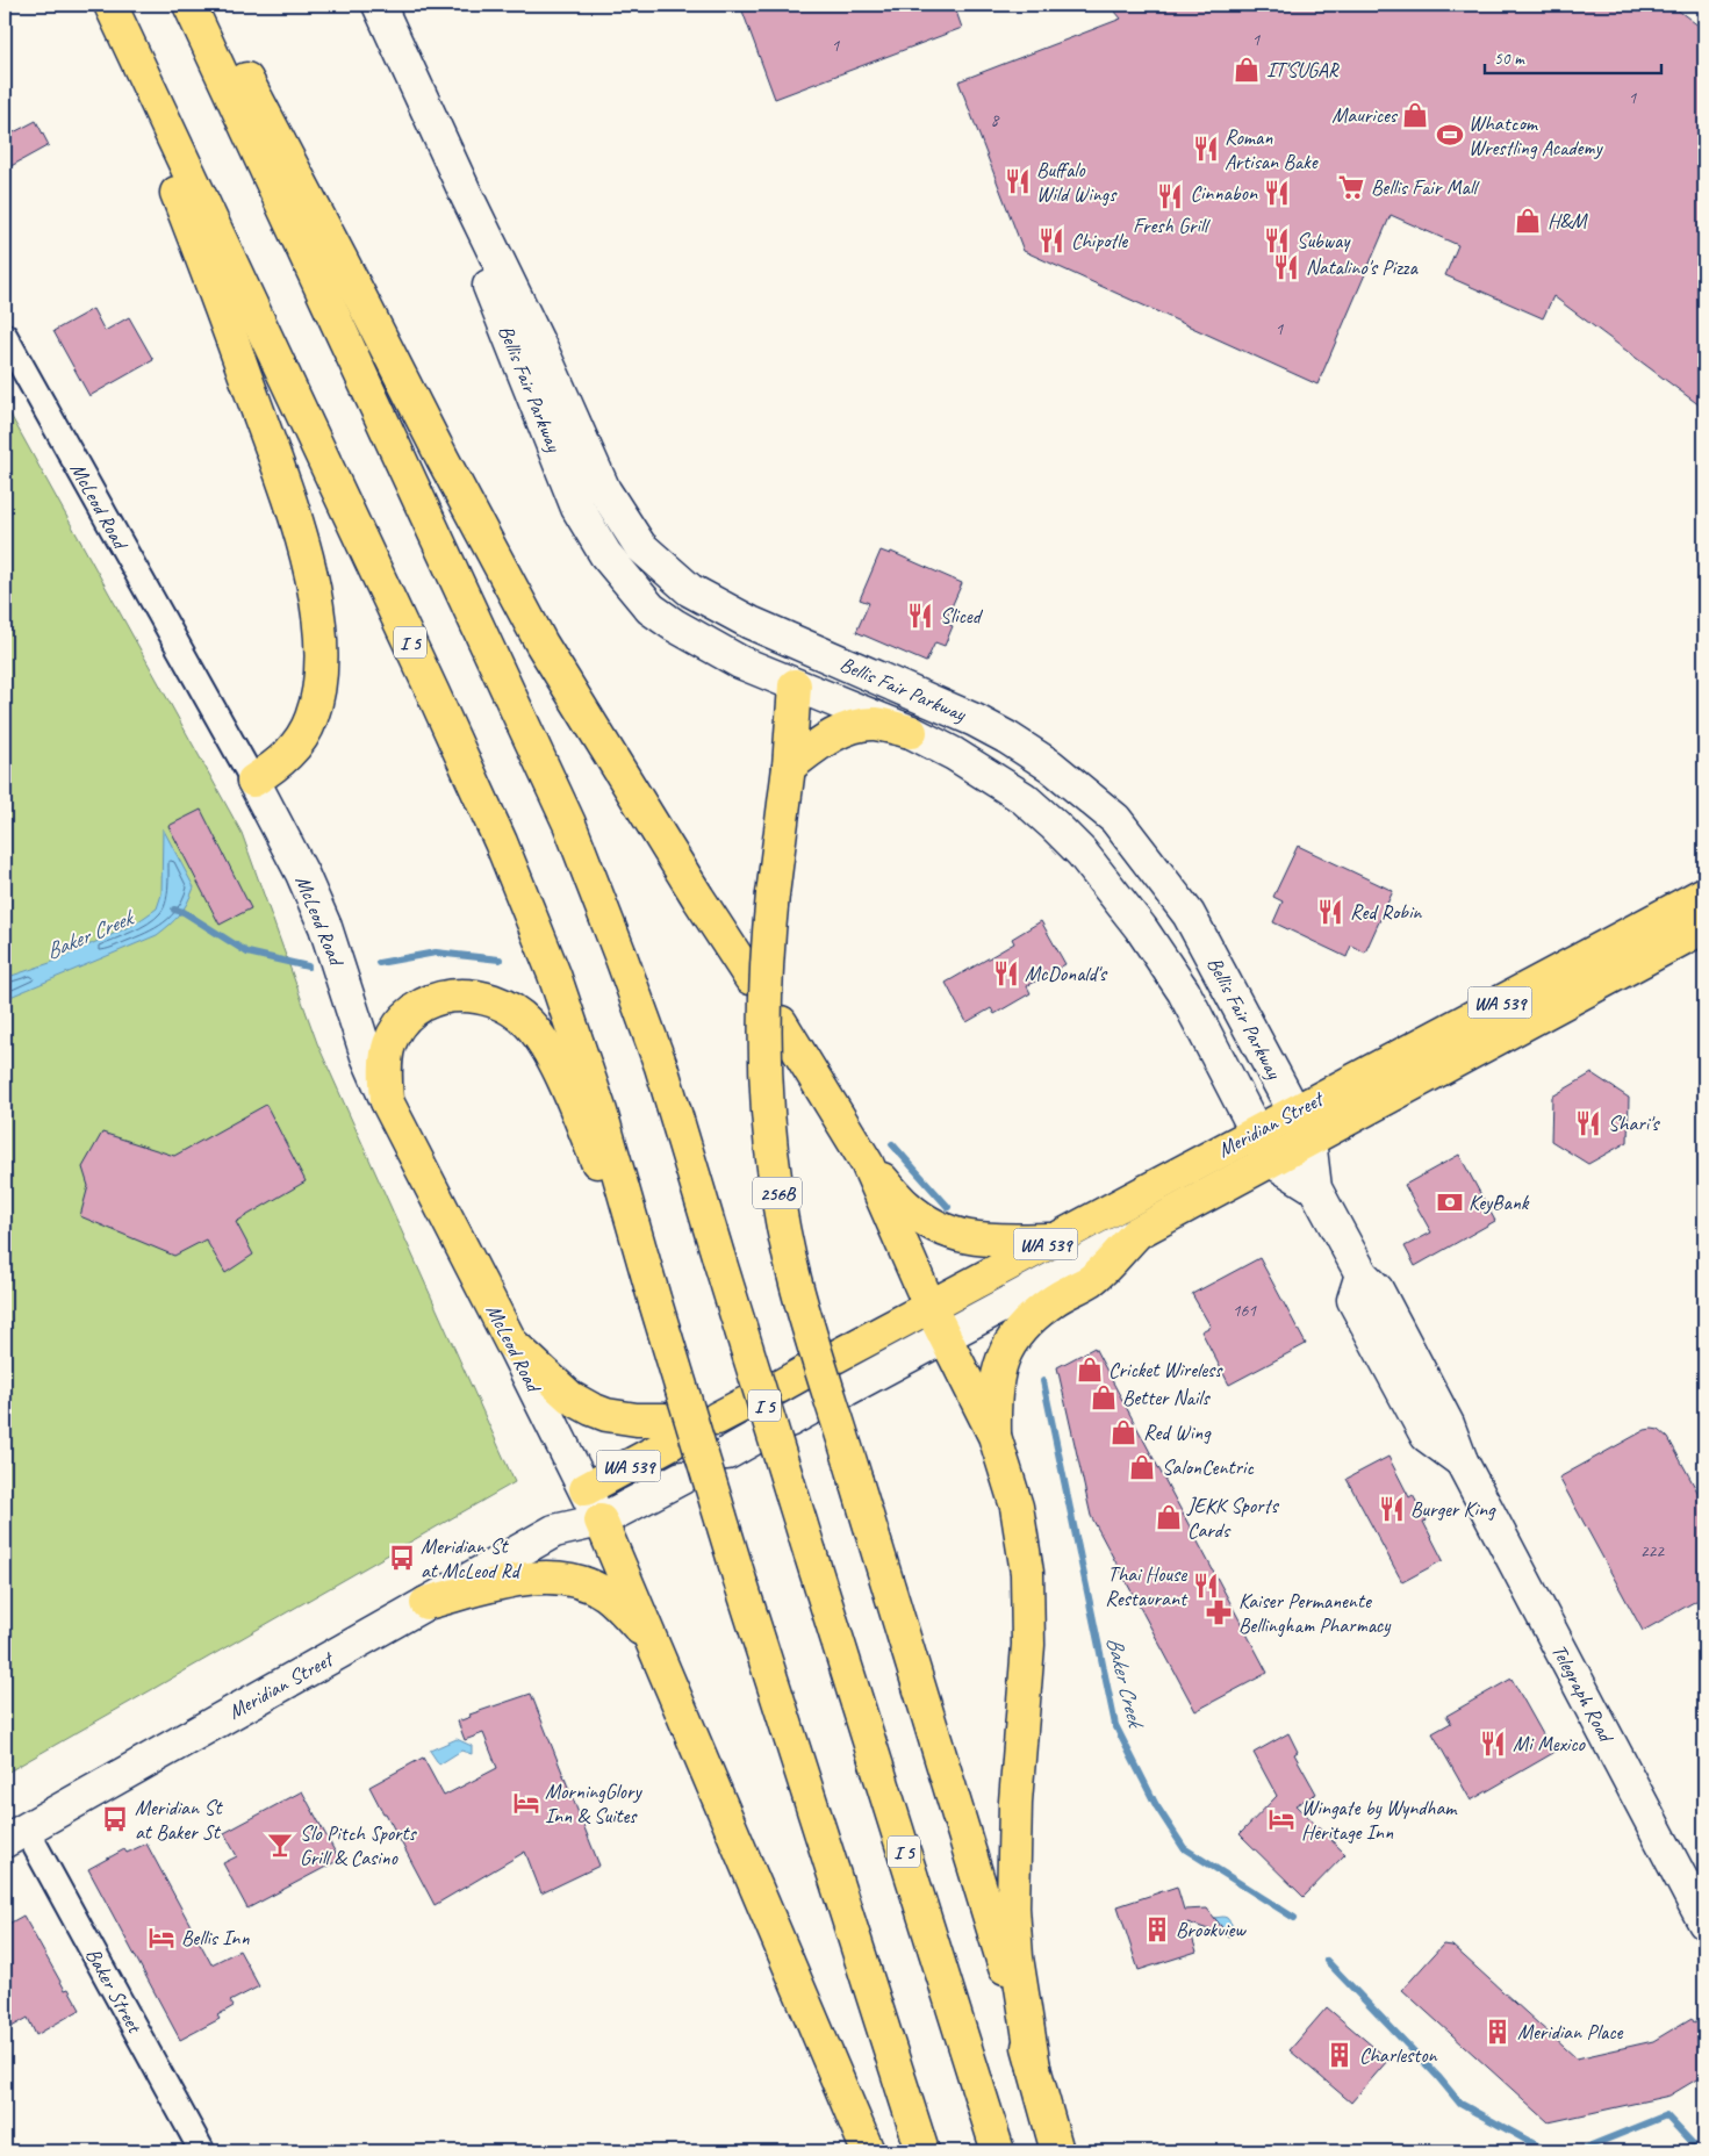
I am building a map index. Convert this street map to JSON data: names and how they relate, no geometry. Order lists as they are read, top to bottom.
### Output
{
  "streets": {
    "highway": [
      "McLeod Road",
      "I 5",
      "WA 539",
      "Meridian Street",
      "256B"
    ],
    "street": ["Bellis Fair Parkway", "Telegraph Road", "Baker Street"]
  },
  "crossings": [
    ["Bellis Fair Parkway", "Meridian Street"],
    ["Bellis Fair Parkway", "256B"],
    ["Bellis Fair Parkway", "Telegraph Road"],
    ["McLeod Road", "Meridian Street"],
    ["Meridian Street", "Baker Street"]
  ],
  "water": ["Baker Creek"],
  "places": {
    "shop": [
      "IT'SUGAR",
      "Maurices",
      "H&M",
      "Cricket Wireless",
      "Better Nails",
      "Red Wing",
      "SalonCentric",
      "JEKK Sports Cards"
    ],
    "sports": ["Whatcom Wrestling Academy"],
    "restaurant": [
      "Roman Artisan Bake",
      "Buffalo Wild Wings",
      "Cinnabon",
      "Fresh Grill",
      "Chipotle",
      "Subway",
      "Natalino's Pizza",
      "Sliced",
      "Red Robin",
      "McDonald's",
      "Shari's",
      "Burger King",
      "Thai House Restaurant",
      "Mi Mexico"
    ],
    "supermarket": ["Bellis Fair Mall"],
    "bank": ["KeyBank"],
    "bus stop": ["Meridian St at McLeod Rd", "Meridian St at Baker St"],
    "pharmacy": ["Kaiser Permanente Bellingham Pharmacy"],
    "hotel": ["MorningGlory Inn & Suites", "Wingate by Wyndham Heritage Inn", "Bellis Inn"],
    "bar": ["Slo Pitch Sports Grill & Casino"],
    "building": ["Brookview", "Meridian Place", "Charleston"]
  },
  "house_numbers": [
    "1",
    "1",
    "1",
    "8",
    "1",
    "161",
    "222"
  ],
  "scale_bar": "50 m"
}
